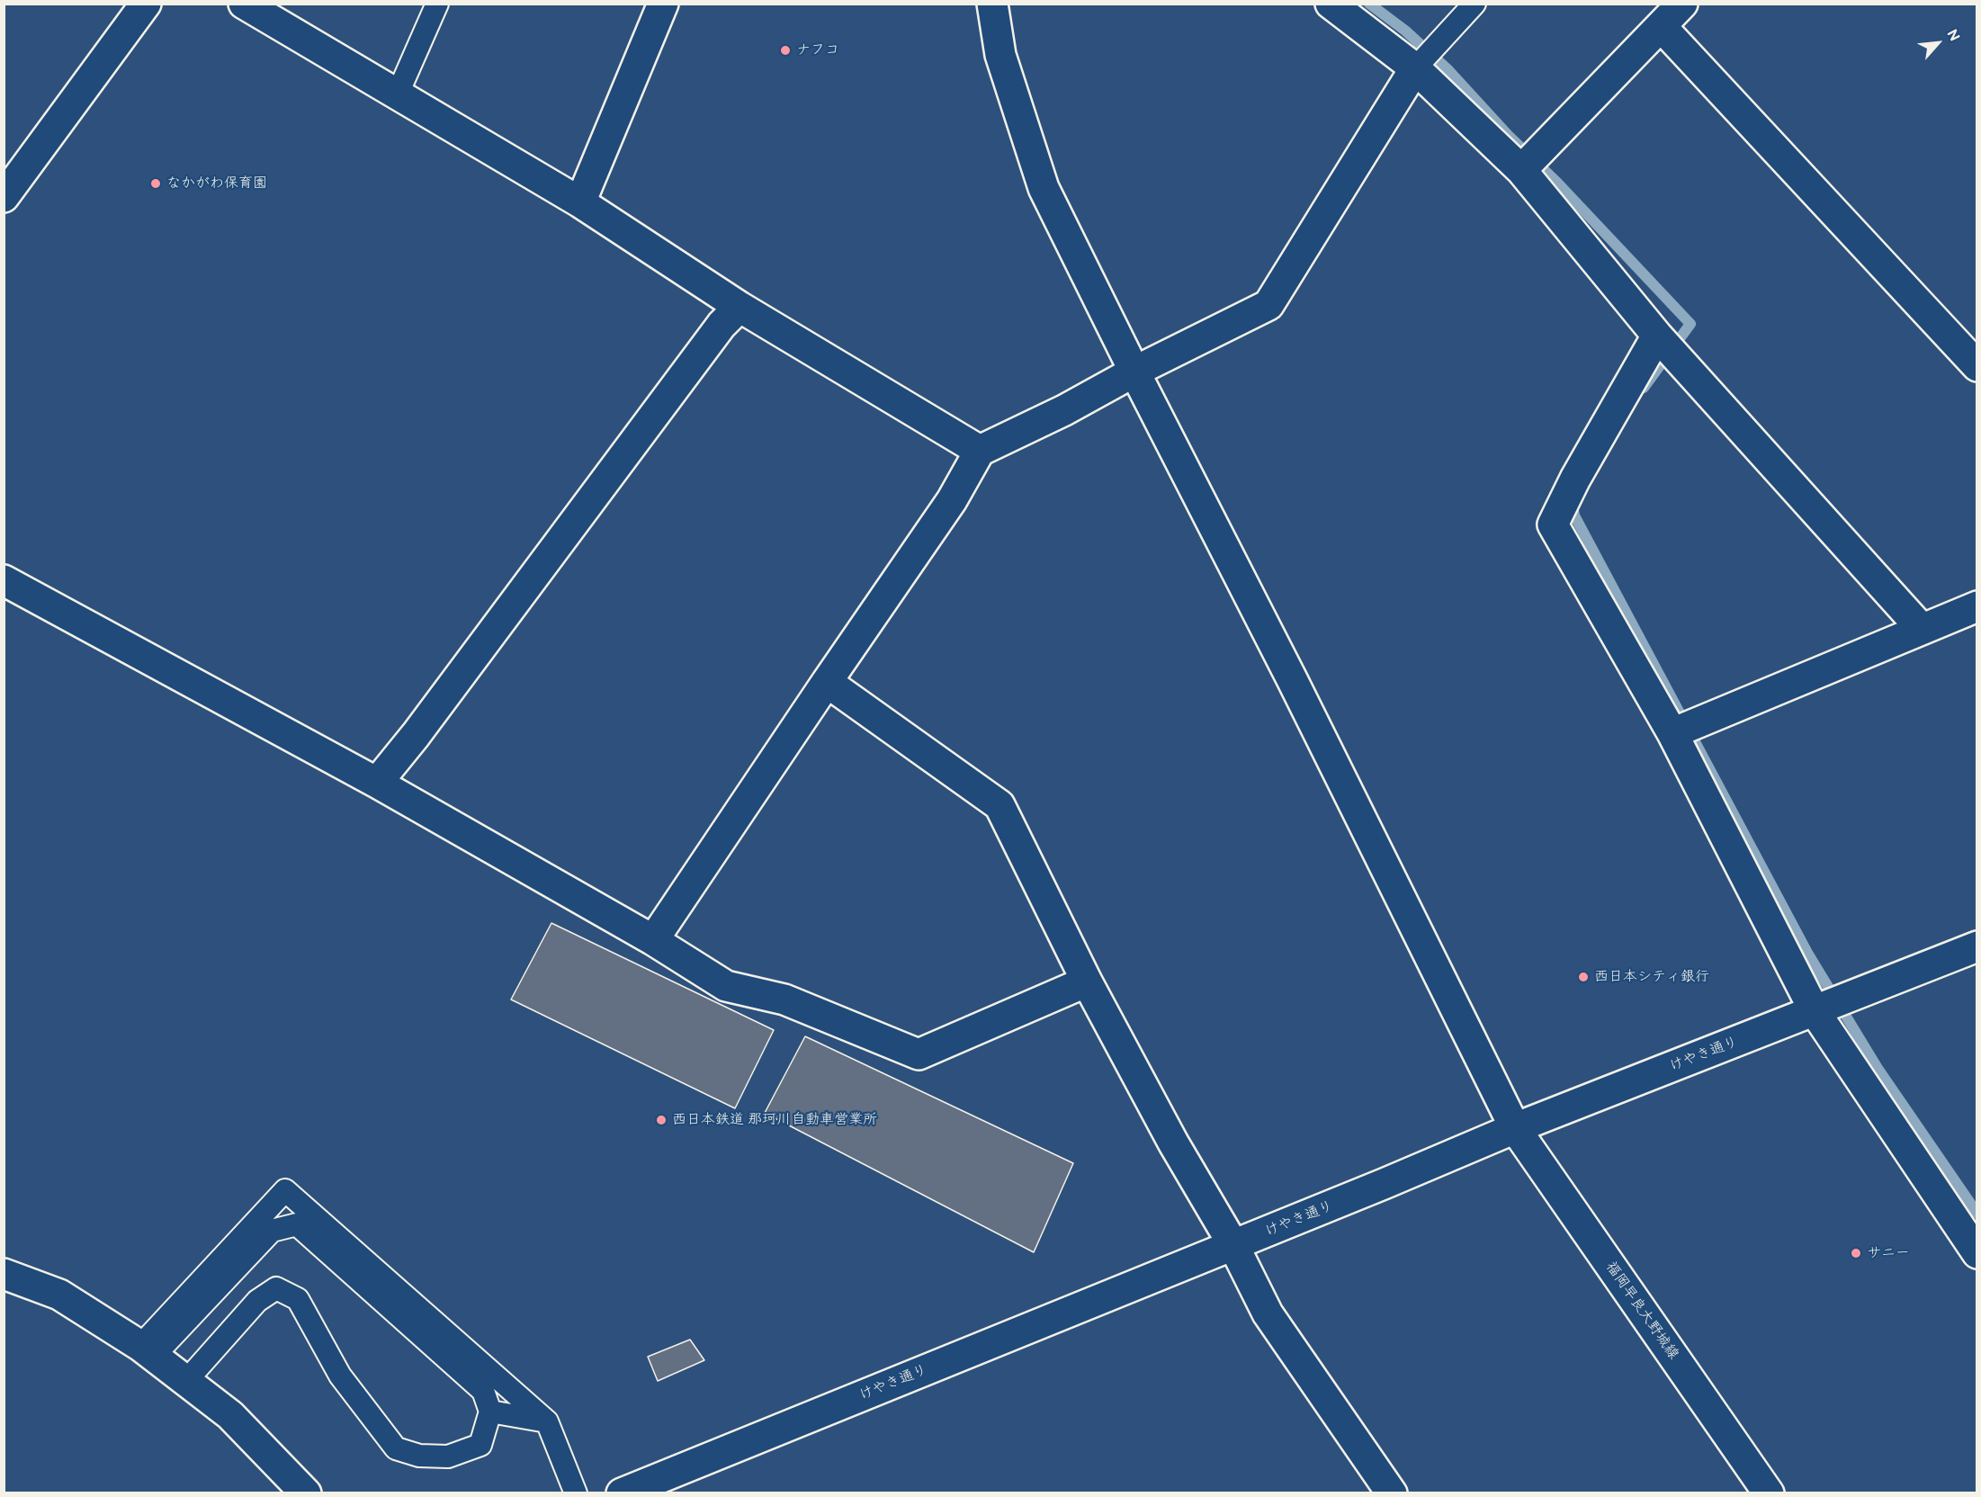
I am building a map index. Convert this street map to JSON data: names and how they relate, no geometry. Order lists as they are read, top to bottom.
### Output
{
  "streets": {
    "main road": ["けやき通り", "福岡早良大野城線"]
  },
  "crossings": [
    ["けやき通り", "福岡早良大野城線"]
  ],
  "places": [
    "ナフコ",
    "なかがわ保育園",
    "西日本シティ銀行",
    "西日本鉄道 那珂川自動車営業所",
    "サニー"
  ],
  "north": "top right"
}
